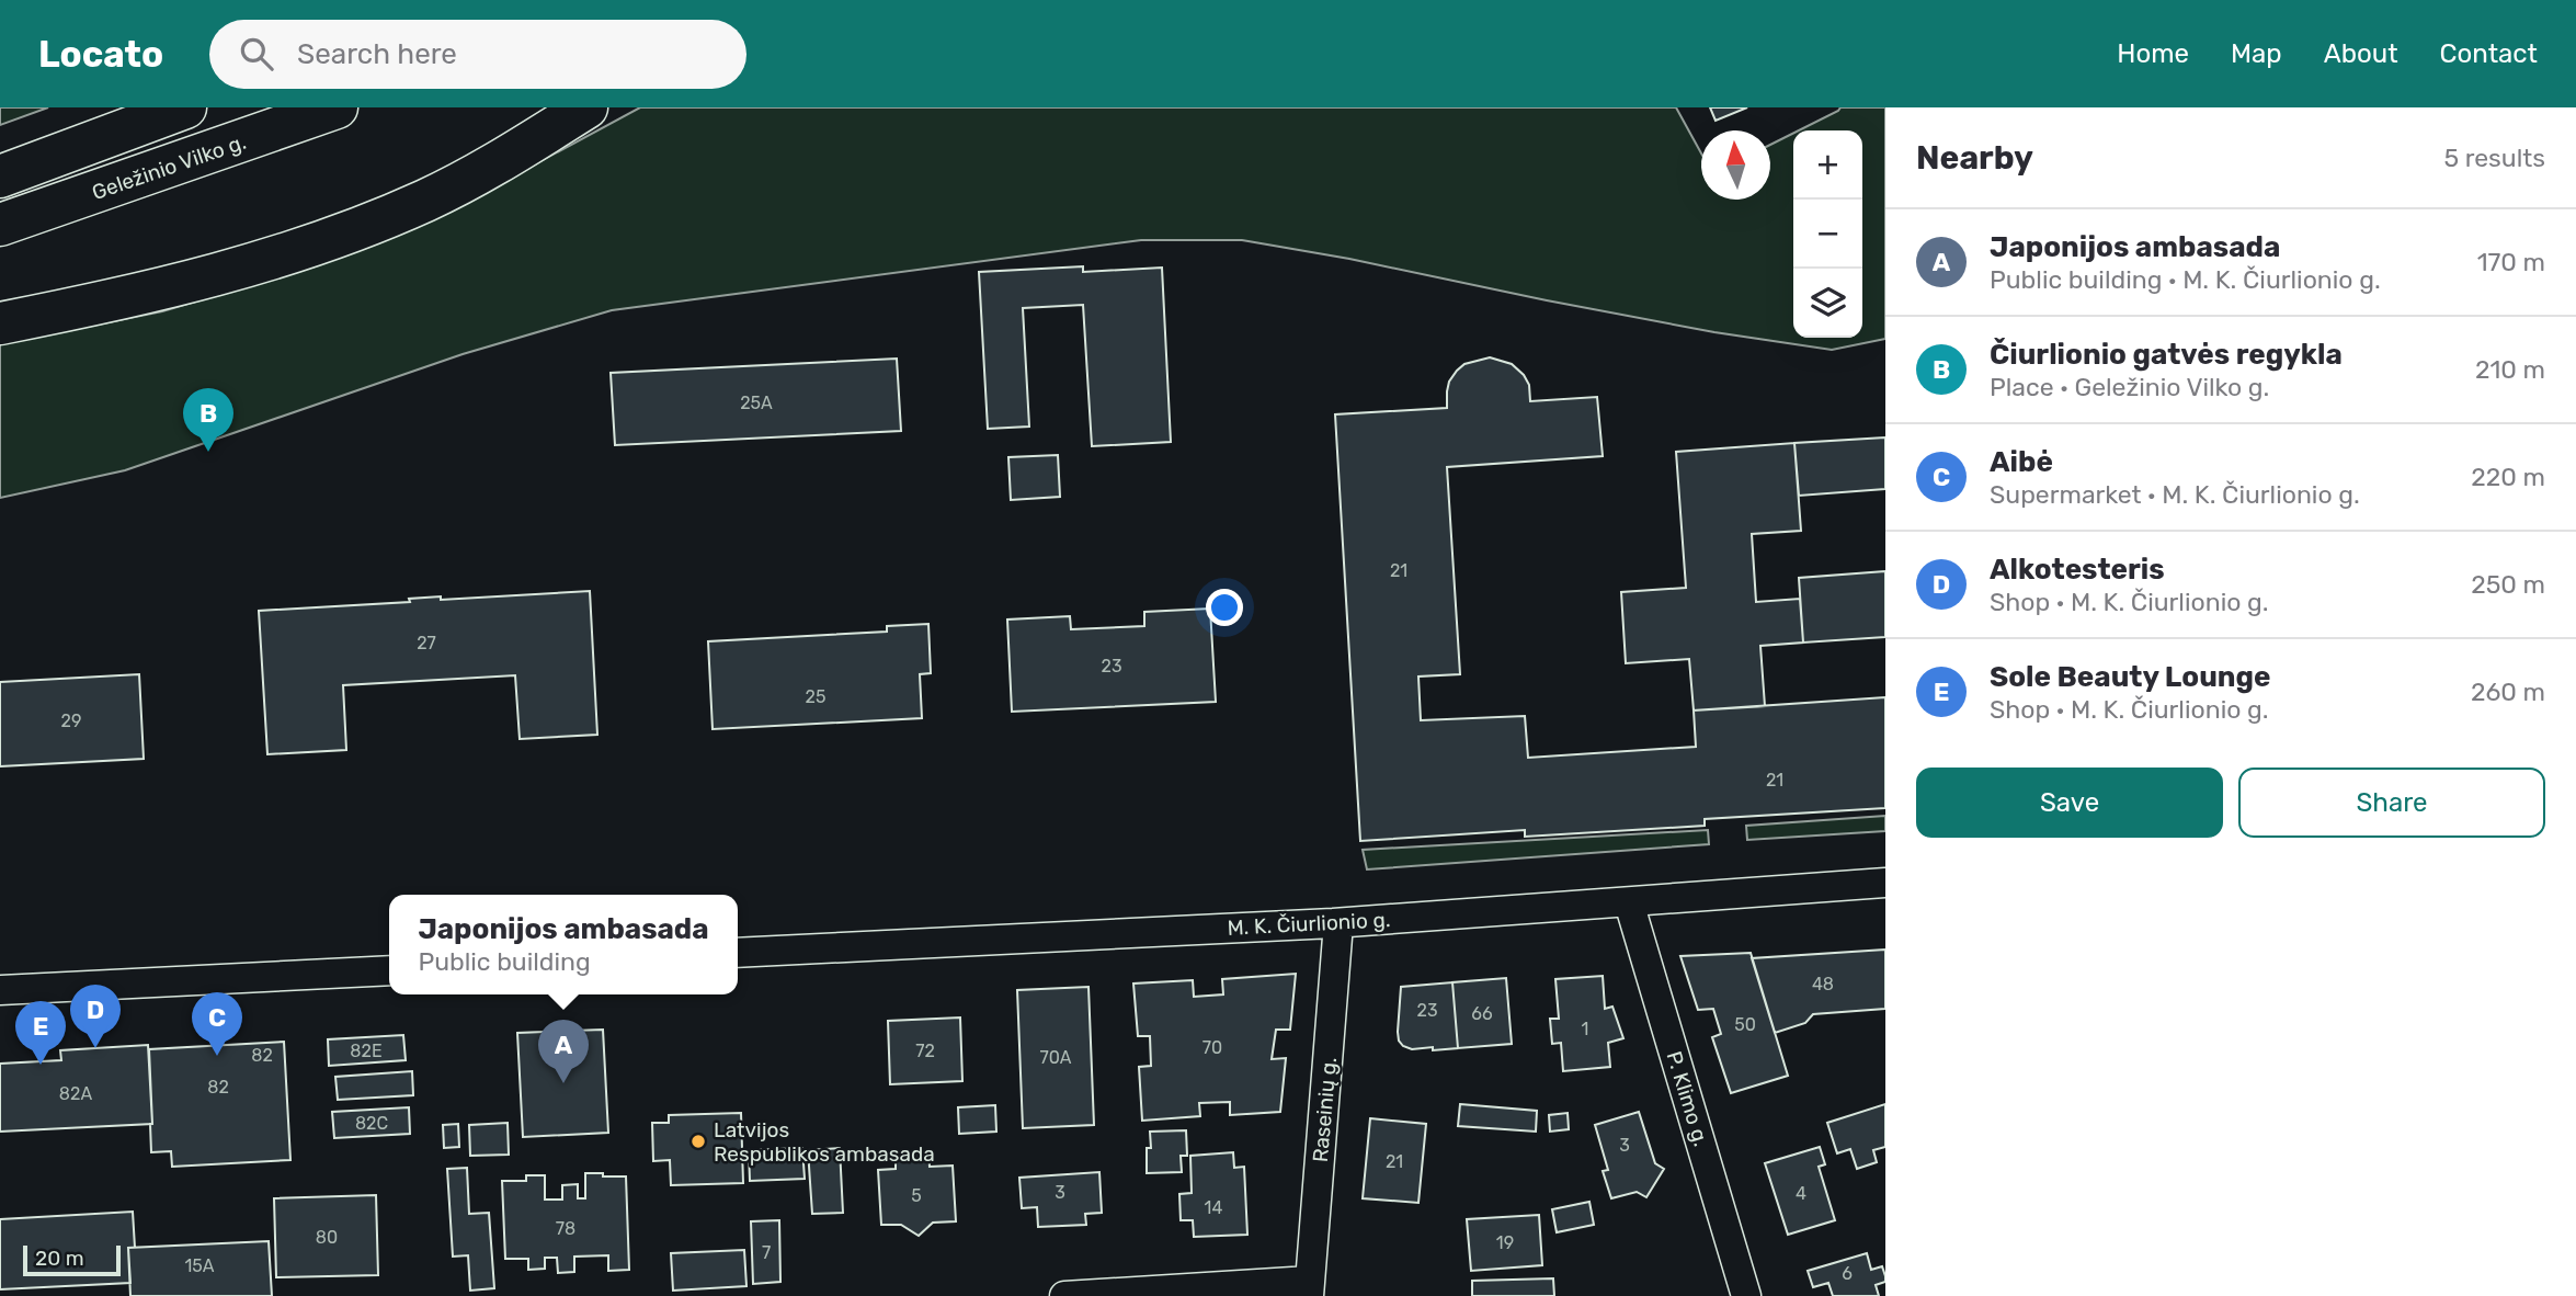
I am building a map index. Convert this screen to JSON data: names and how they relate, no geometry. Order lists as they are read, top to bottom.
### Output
{
  "streets": {
    "highway": ["Geležinio Vilko g."],
    "street": ["M. K. Čiurlionio g.", "P. Klimo g.", "Raseinių g."]
  },
  "crossings": [
    ["M. K. Čiurlionio g.", "P. Klimo g."],
    ["M. K. Čiurlionio g.", "Raseinių g."]
  ],
  "places": ["Latvijos Respublikos ambasada"],
  "house_numbers": [
    "25A",
    "21",
    "27",
    "23",
    "25",
    "29",
    "21",
    "48",
    "23",
    "66",
    "50",
    "1",
    "70",
    "82E",
    "72",
    "82",
    "70A",
    "82",
    "82A",
    "82C",
    "3",
    "21",
    "3",
    "4",
    "5",
    "14",
    "78",
    "80",
    "19",
    "7",
    "15A",
    "6"
  ],
  "scale_bar": "20 m",
  "north": "top",
  "page": {
    "header": "Locato",
    "search": "Search here",
    "nav": [
      "Home",
      "Map",
      "About",
      "Contact"
    ],
    "heading": ["Nearby", "5 results"],
    "map_buttons": ["+", "−"],
    "list": [
      {
        "mark": "A",
        "name": "Japonijos ambasada",
        "note": "Public building · M. K. Čiurlionio g.",
        "value": "170 m"
      },
      {
        "mark": "B",
        "name": "Čiurlionio gatvės regykla",
        "note": "Place · Geležinio Vilko g.",
        "value": "210 m"
      },
      {
        "mark": "C",
        "name": "Aibė",
        "note": "Supermarket · M. K. Čiurlionio g.",
        "value": "220 m"
      },
      {
        "mark": "D",
        "name": "Alkotesteris",
        "note": "Shop · M. K. Čiurlionio g.",
        "value": "250 m"
      },
      {
        "mark": "E",
        "name": "Sole Beauty Lounge",
        "note": "Shop · M. K. Čiurlionio g.",
        "value": "260 m"
      }
    ],
    "pins": [
      "B",
      "D",
      "C",
      "E",
      "A"
    ],
    "buttons": ["Save", "Share"],
    "popup": ["Japonijos ambasada", "Public building"],
    "scale": "20 m"
  }
}
